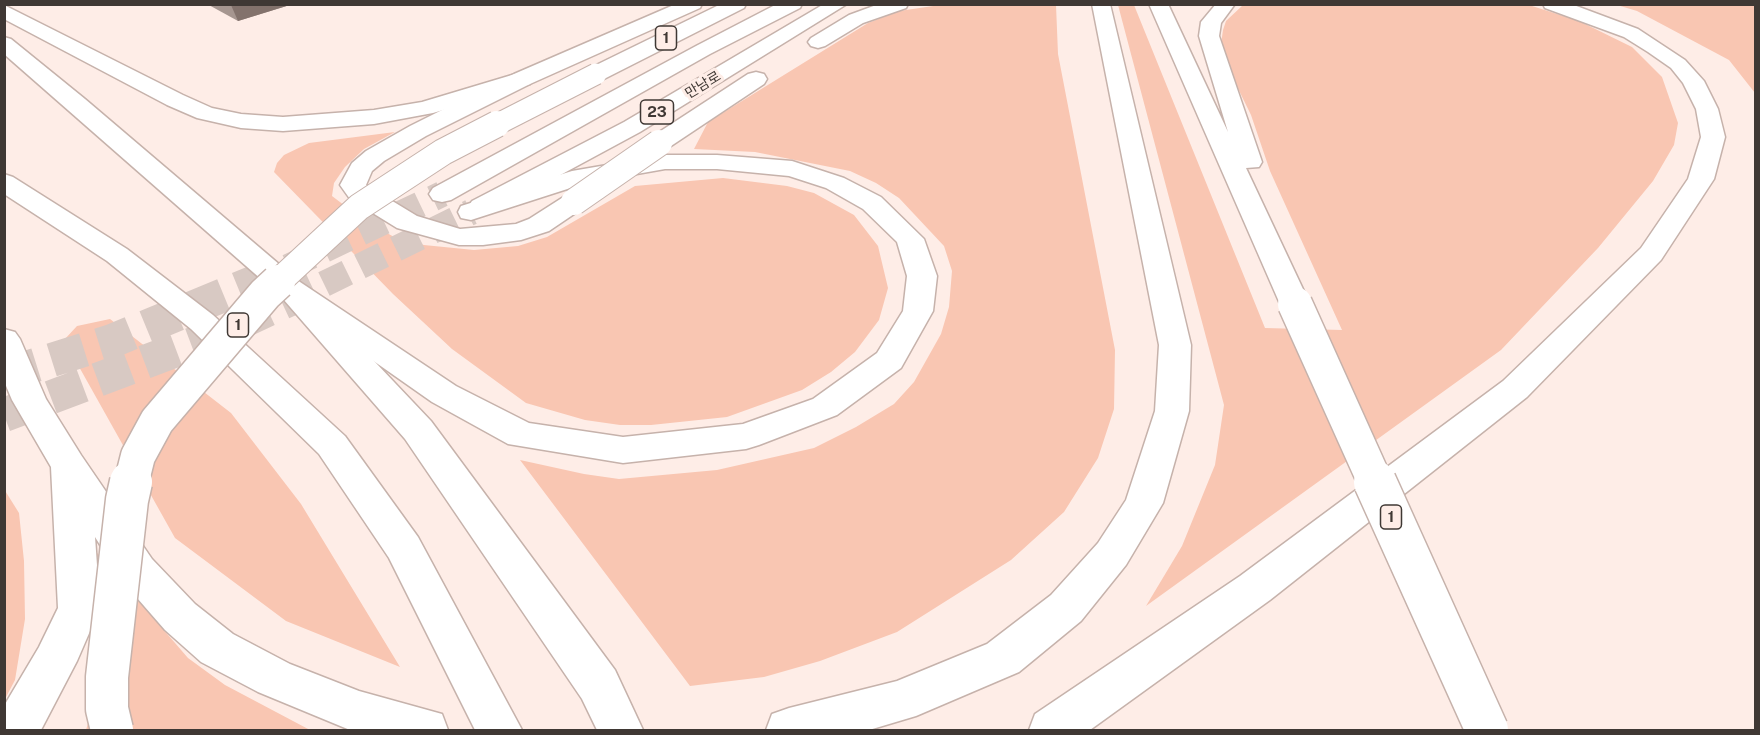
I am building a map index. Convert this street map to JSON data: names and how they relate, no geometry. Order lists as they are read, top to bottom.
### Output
{
  "streets": {
    "highway": ["1", "만남로", "23"]
  }
}
